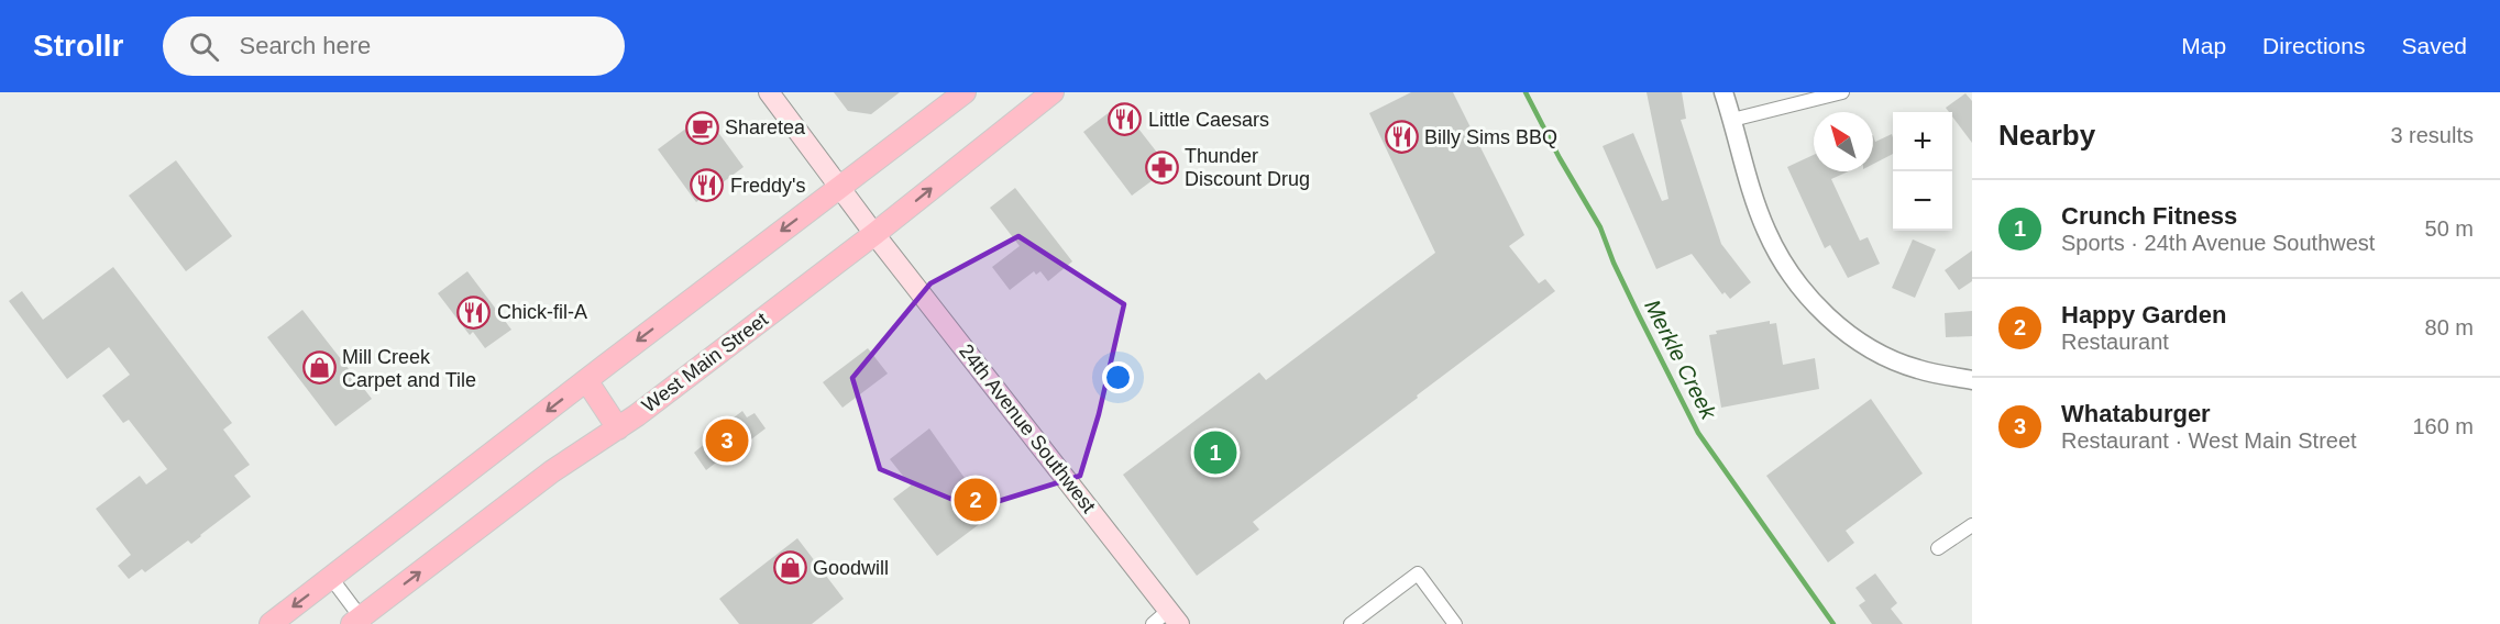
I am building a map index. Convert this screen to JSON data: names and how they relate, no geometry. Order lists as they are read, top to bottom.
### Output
{
  "streets": {
    "main road": ["West Main Street", "24th Avenue Southwest"]
  },
  "crossings": [
    ["West Main Street", "24th Avenue Southwest"]
  ],
  "water": ["Merkle Creek"],
  "places": {
    "restaurant": [
      "Little Caesars",
      "Billy Sims BBQ",
      "Freddy's",
      "Chick-fil-A"
    ],
    "cafe": ["Sharetea"],
    "pharmacy": ["Thunder Discount Drug"],
    "shop": ["Mill Creek Carpet and Tile", "Goodwill"]
  },
  "north": "top left",
  "page": {
    "header": "Strollr",
    "search": "Search here",
    "nav": ["Map", "Directions", "Saved"],
    "heading": ["Nearby", "3 results"],
    "map_buttons": ["+", "−"],
    "list": [
      {
        "mark": "1",
        "name": "Crunch Fitness",
        "note": "Sports · 24th Avenue Southwest",
        "value": "50 m"
      },
      {
        "mark": "2",
        "name": "Happy Garden",
        "note": "Restaurant",
        "value": "80 m"
      },
      {
        "mark": "3",
        "name": "Whataburger",
        "note": "Restaurant · West Main Street",
        "value": "160 m"
      }
    ],
    "pins": ["3", "1", "2"]
  }
}
